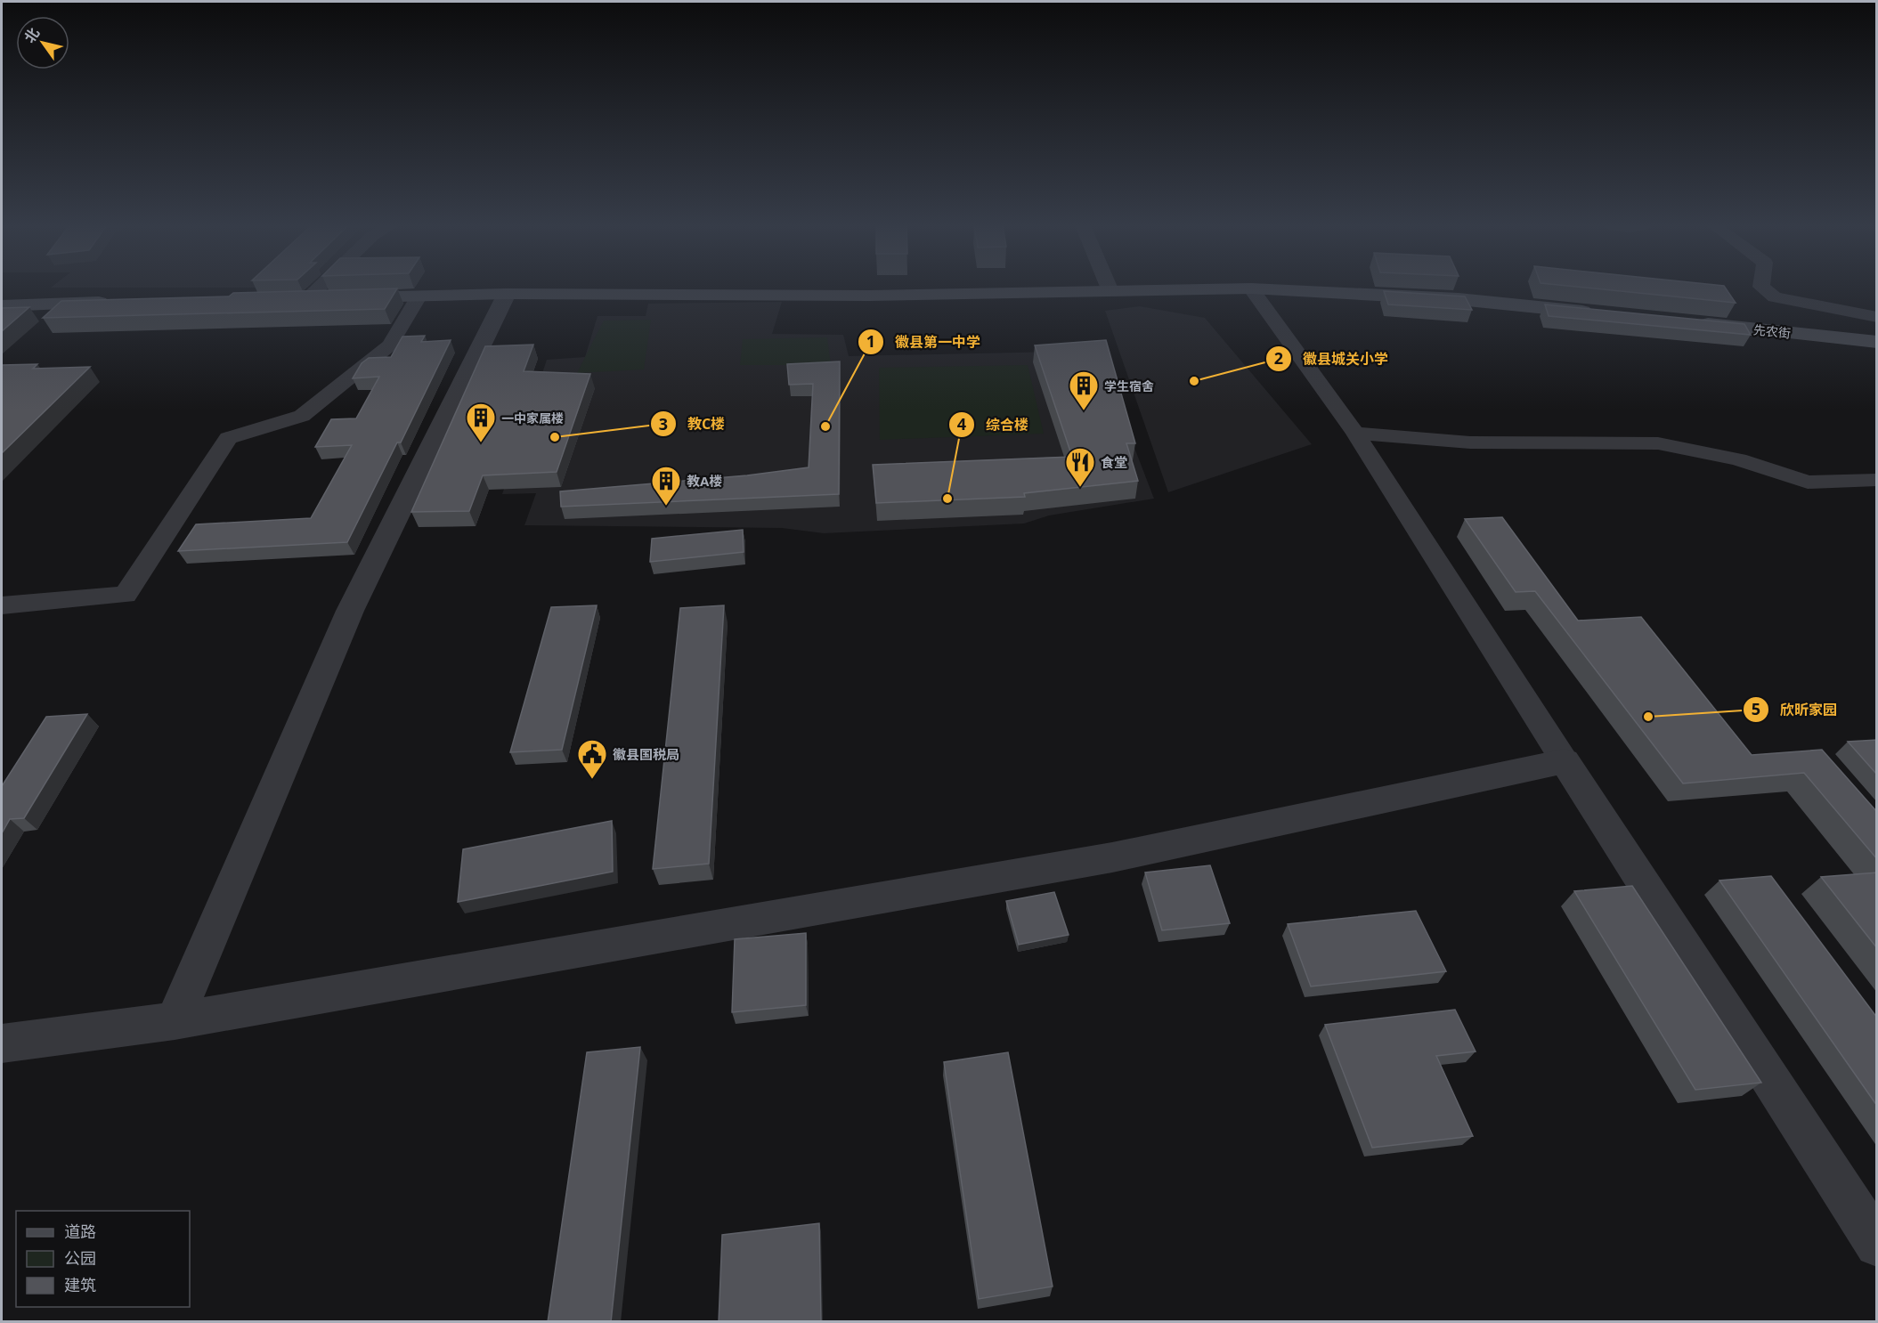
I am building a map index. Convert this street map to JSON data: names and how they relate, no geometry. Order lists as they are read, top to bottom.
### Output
{
  "streets": {
    "main road": ["先农街"]
  },
  "places": {
    "other": [
      "徽县城关小学",
      "徽县第一中学",
      "教C楼",
      "综合楼",
      "欣昕家园"
    ],
    "building": ["学生宿舍", "一中家属楼", "教A楼"],
    "restaurant": ["食堂"],
    "public building": ["徽县国税局"]
  },
  "legend": ["道路", "公园", "建筑"],
  "north": "top left"
}
